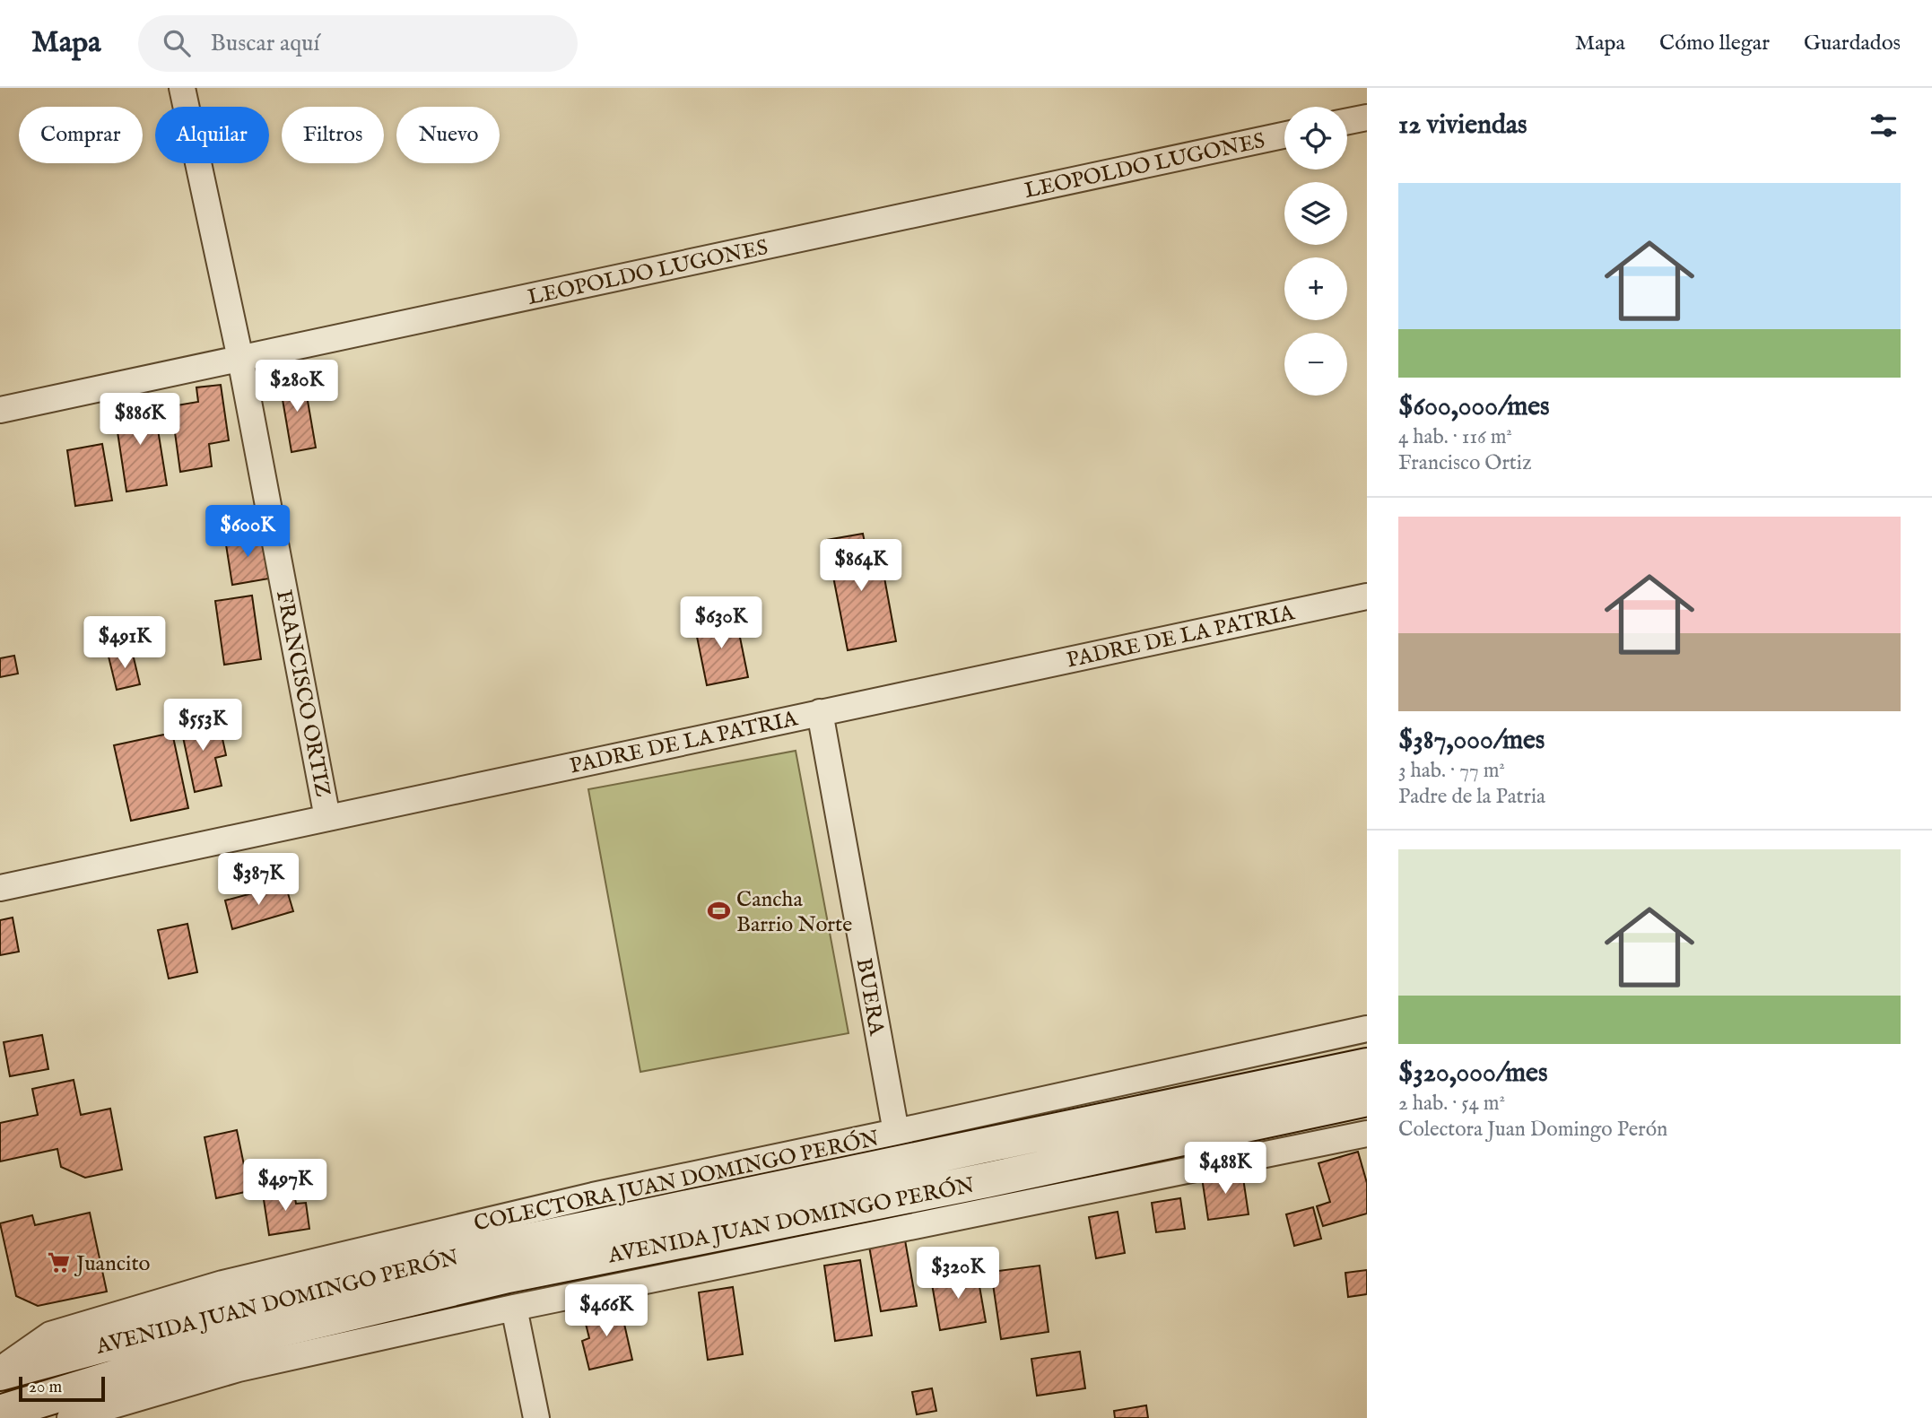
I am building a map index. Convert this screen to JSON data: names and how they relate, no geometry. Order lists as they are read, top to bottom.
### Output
{
  "streets": {
    "main road": ["AVENIDA JUAN DOMINGO PERÓN"],
    "street": [
      "LEOPOLDO LUGONES",
      "PADRE DE LA PATRIA",
      "FRANCISCO ORTIZ",
      "BUERA",
      "COLECTORA JUAN DOMINGO PERÓN"
    ]
  },
  "crossings": [
    ["LEOPOLDO LUGONES", "FRANCISCO ORTIZ"],
    ["PADRE DE LA PATRIA", "FRANCISCO ORTIZ"],
    ["PADRE DE LA PATRIA", "BUERA"],
    ["BUERA", "COLECTORA JUAN DOMINGO PERÓN"],
    ["COLECTORA JUAN DOMINGO PERÓN", "AVENIDA JUAN DOMINGO PERÓN"]
  ],
  "places": {
    "sports": ["Cancha Barrio Norte"],
    "supermarket": ["Juancito"]
  },
  "scale_bar": "20 m",
  "page": {
    "header": "Mapa",
    "search": "Buscar aquí",
    "nav": ["Mapa", "Cómo llegar", "Guardados"],
    "heading": "12 viviendas",
    "map_buttons": ["+", "−"],
    "chip": [
      "Comprar",
      "Alquilar",
      "Filtros",
      "Nuevo"
    ],
    "list": [
      {
        "name": "$600,000/mes",
        "note": "4 hab. · 116 m² · Francisco Ortiz"
      },
      {
        "name": "$387,000/mes",
        "note": "3 hab. · 77 m² · Padre de la Patria"
      },
      {
        "name": "$320,000/mes",
        "note": "2 hab. · 54 m² · Colectora Juan Domingo Perón"
      }
    ],
    "price": [
      "$280K",
      "$886K",
      "$600K",
      "$864K",
      "$630K",
      "$491K",
      "$553K",
      "$387K",
      "$488K",
      "$497K",
      "$320K",
      "$466K"
    ],
    "scale": "20 m"
  }
}
